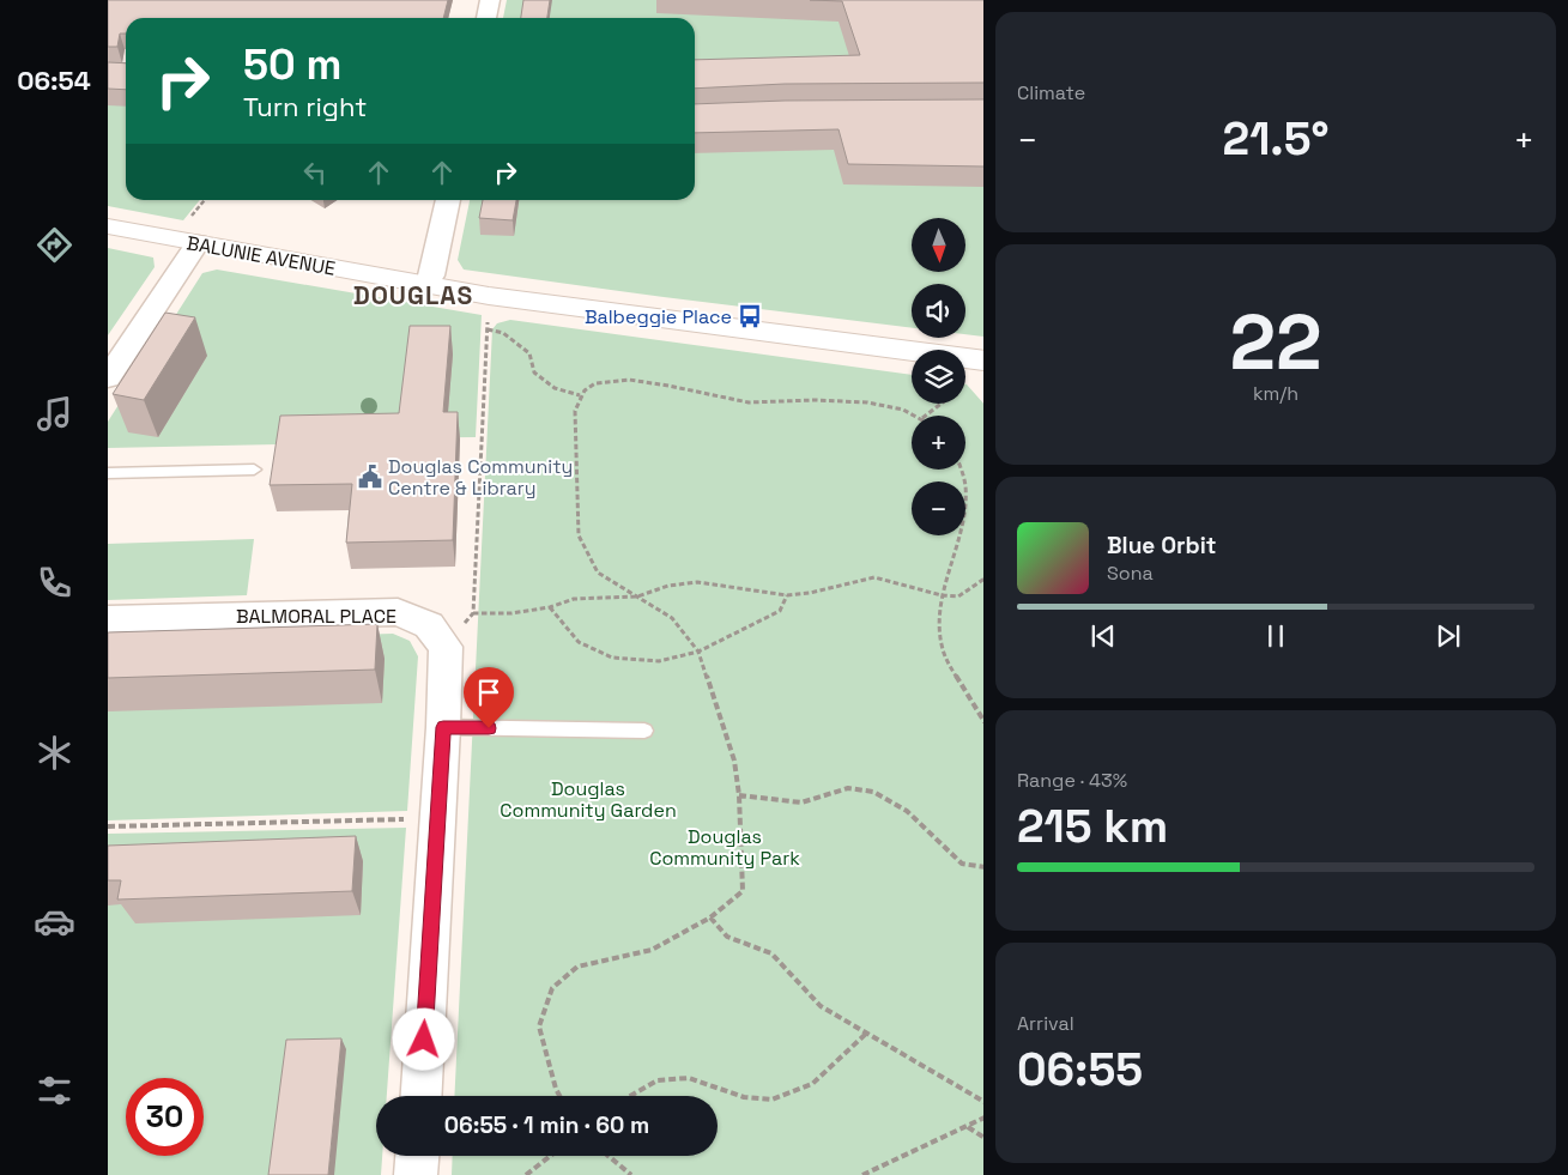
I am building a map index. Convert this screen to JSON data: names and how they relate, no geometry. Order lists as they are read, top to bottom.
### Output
{
  "streets": {
    "street": ["BALUNIE AVENUE", "BALMORAL PLACE"]
  },
  "districts": ["DOUGLAS"],
  "parks": ["Douglas Community Garden", "Douglas Community Park"],
  "places": {
    "bus stop": ["Balbeggie Place"],
    "public building": ["Douglas Community Centre & Library"]
  },
  "north": "bottom",
  "page": {
    "tabs": "06:54",
    "tile": [
      "Climate",
      ["22", "km/h"],
      ["Range · 43%", "215 km"],
      ["Arrival", "06:55"]
    ],
    "turn": ["50 m", "Turn right"],
    "heat": ["−", "21.5°", "+"],
    "map_buttons": ["+", "−"],
    "song": ["Blue Orbit", "Sona"],
    "limit": "30",
    "trip": "06:55 · 1 min · 60 m"
  }
}
